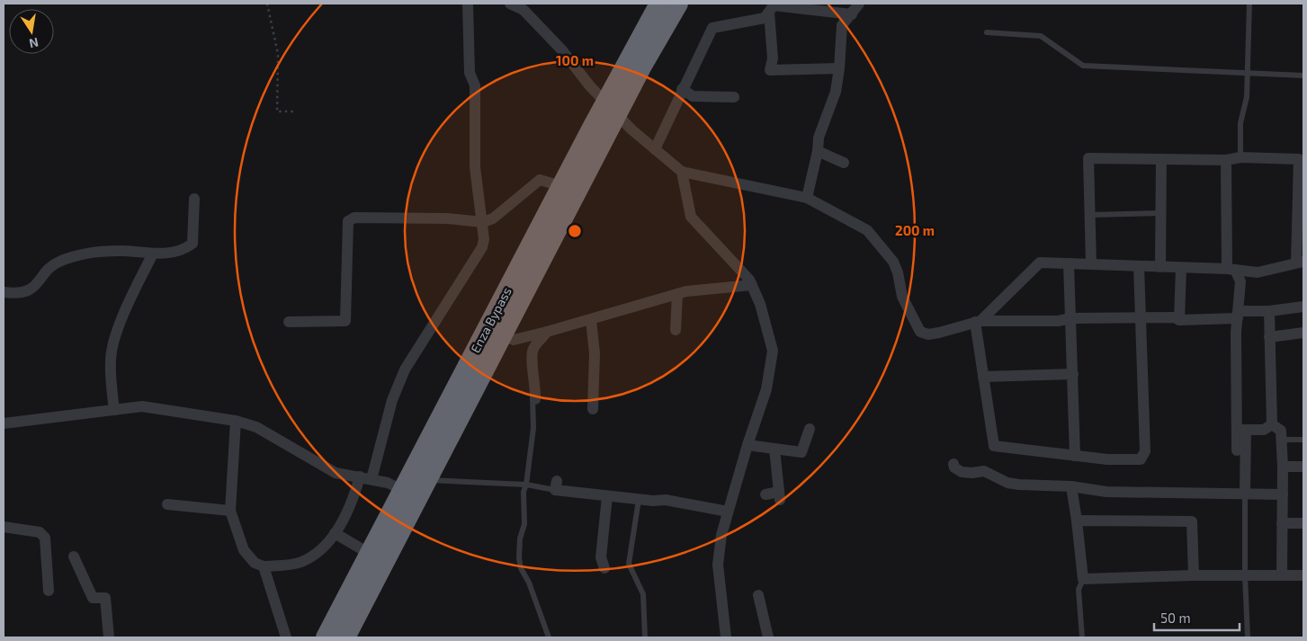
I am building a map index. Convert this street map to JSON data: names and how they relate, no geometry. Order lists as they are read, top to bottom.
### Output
{
  "streets": {
    "highway": ["Enza Bypass"]
  },
  "scale_bar": "50 m",
  "north": "bottom",
  "rings": ["100 m", "200 m"]
}
